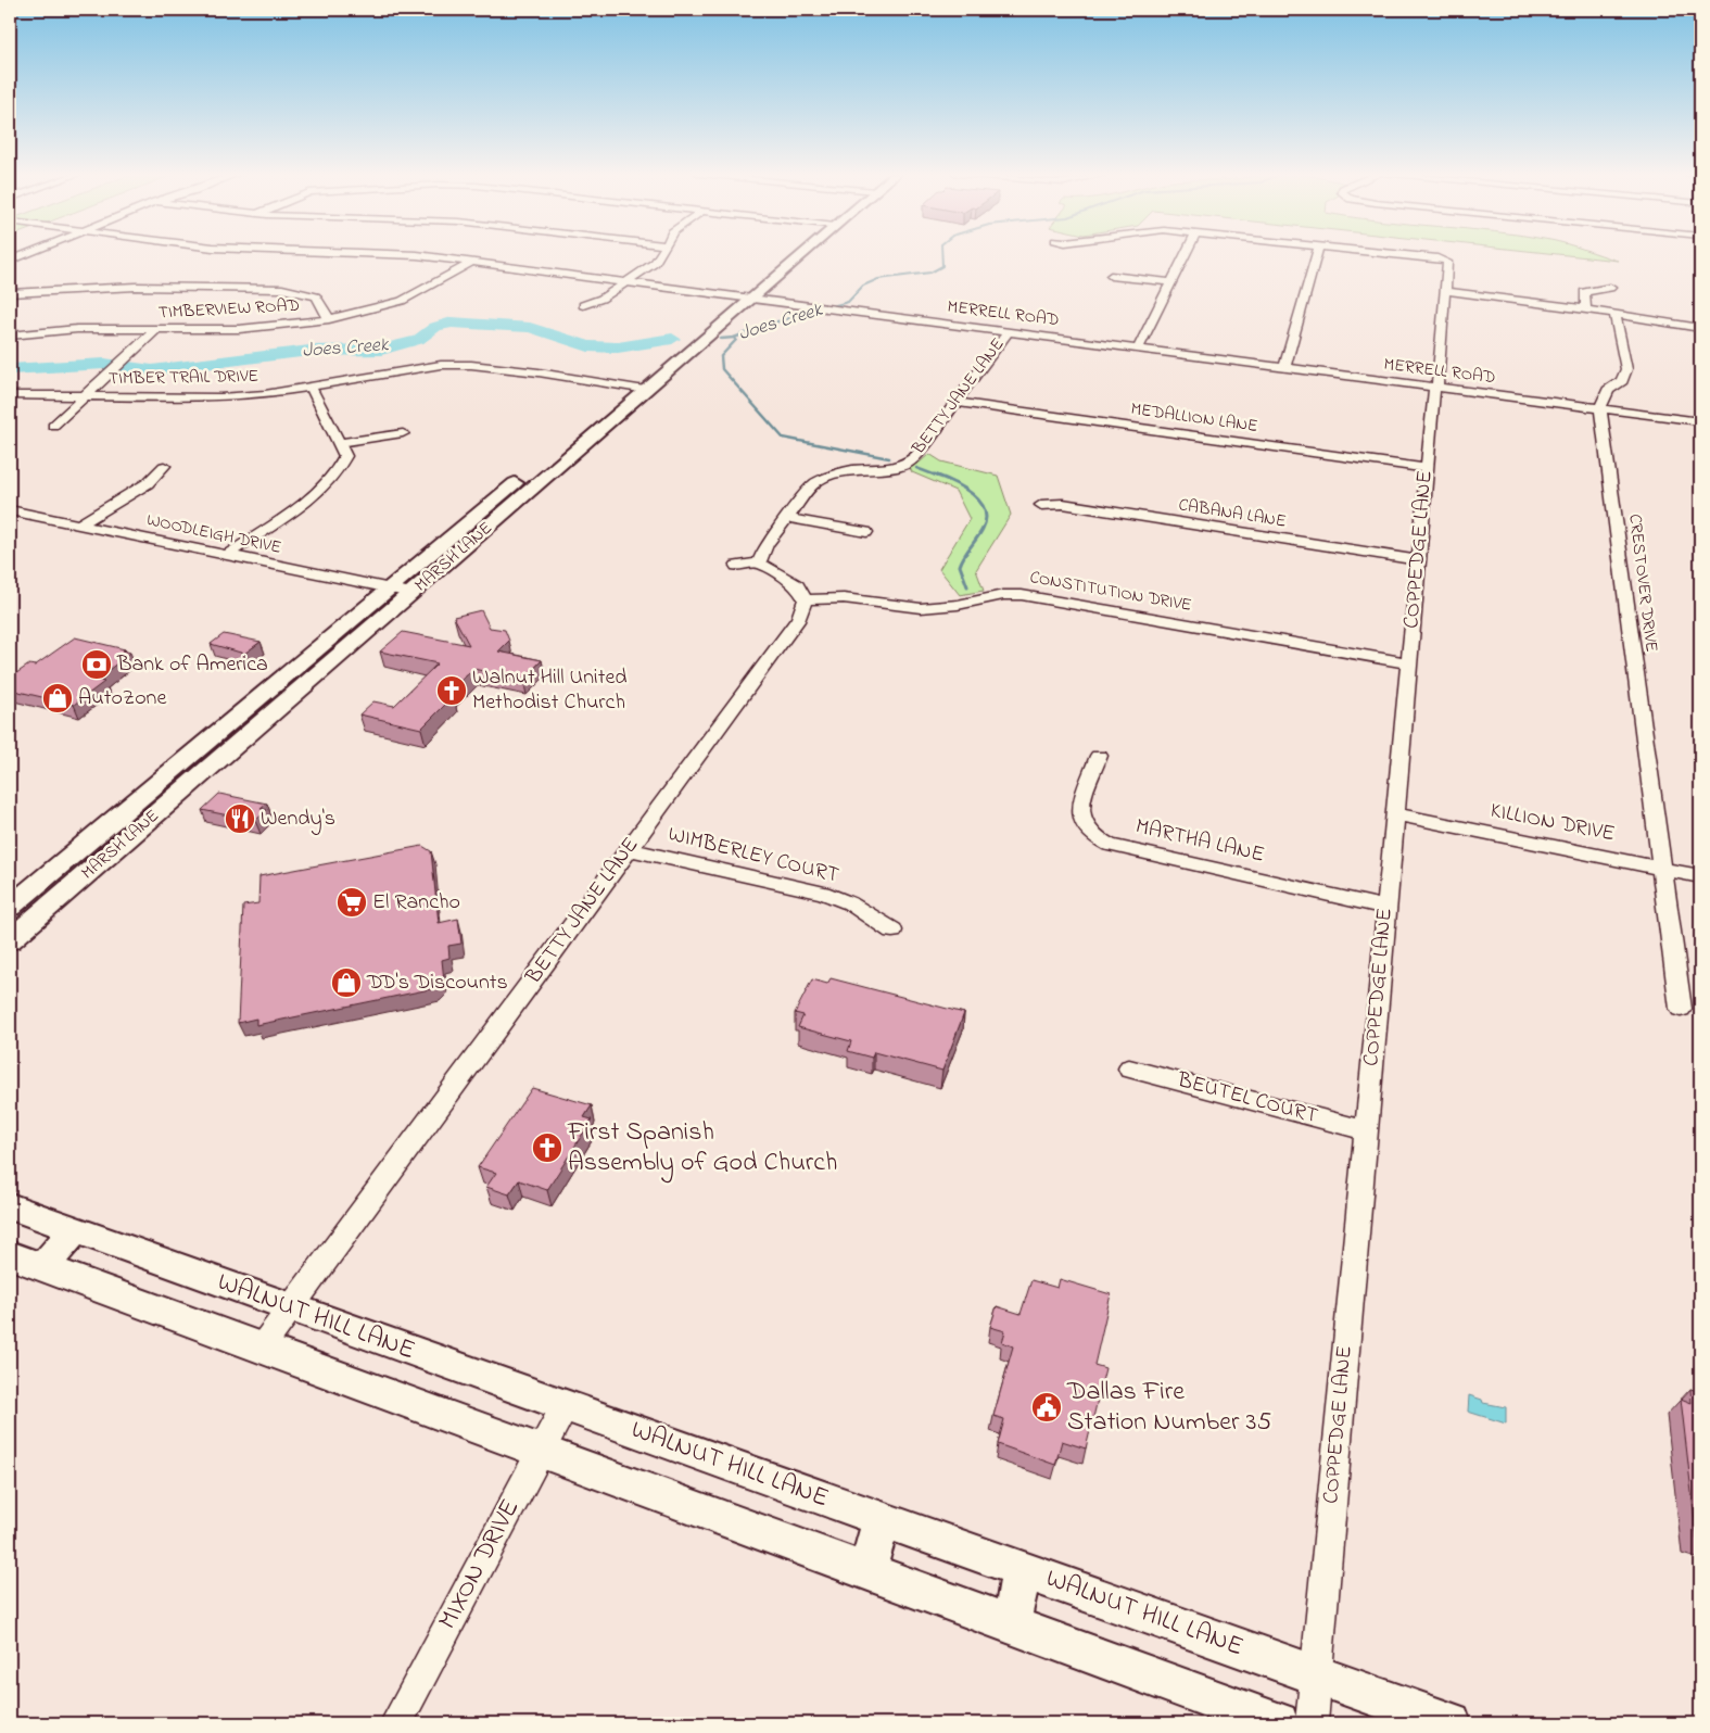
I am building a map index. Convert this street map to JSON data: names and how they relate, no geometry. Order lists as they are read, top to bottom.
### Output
{
  "streets": {
    "main road": ["MARSH LANE", "WALNUT HILL LANE"],
    "street": [
      "TIMBERVIEW ROAD",
      "MERRELL ROAD",
      "TIMBER TRAIL DRIVE",
      "BETTY JANE LANE",
      "MEDALLION LANE",
      "CABANA LANE",
      "WOODLEIGH DRIVE",
      "COPPEDGE LANE",
      "CRESTOVER DRIVE",
      "CONSTITUTION DRIVE",
      "KILLION DRIVE",
      "MARTHA LANE",
      "WIMBERLEY COURT",
      "BEUTEL COURT",
      "MIXON DRIVE"
    ]
  },
  "crossings": [
    ["TIMBERVIEW ROAD", "MERRELL ROAD"],
    ["MERRELL ROAD", "BETTY JANE LANE"],
    ["MERRELL ROAD", "COPPEDGE LANE"],
    ["MERRELL ROAD", "MARSH LANE"],
    ["MERRELL ROAD", "CRESTOVER DRIVE"],
    ["TIMBER TRAIL DRIVE", "MARSH LANE"],
    ["BETTY JANE LANE", "MEDALLION LANE"],
    ["BETTY JANE LANE", "CONSTITUTION DRIVE"],
    ["BETTY JANE LANE", "WIMBERLEY COURT"],
    ["BETTY JANE LANE", "WALNUT HILL LANE"],
    ["MEDALLION LANE", "COPPEDGE LANE"],
    ["CABANA LANE", "COPPEDGE LANE"],
    ["WOODLEIGH DRIVE", "MARSH LANE"],
    ["COPPEDGE LANE", "CONSTITUTION DRIVE"],
    ["COPPEDGE LANE", "KILLION DRIVE"],
    ["COPPEDGE LANE", "MARTHA LANE"],
    ["COPPEDGE LANE", "BEUTEL COURT"],
    ["COPPEDGE LANE", "WALNUT HILL LANE"],
    ["CRESTOVER DRIVE", "KILLION DRIVE"],
    ["WALNUT HILL LANE", "MIXON DRIVE"]
  ],
  "water": ["Joes Creek"],
  "places": {
    "bank": ["Bank of America"],
    "church": ["Walnut Hill United Methodist Church", "First Spanish Assembly of God Church"],
    "shop": ["AutoZone", "DD's Discounts"],
    "restaurant": ["Wendy's"],
    "supermarket": ["El Rancho"],
    "public building": ["Dallas Fire Station Number 35"]
  }
}
